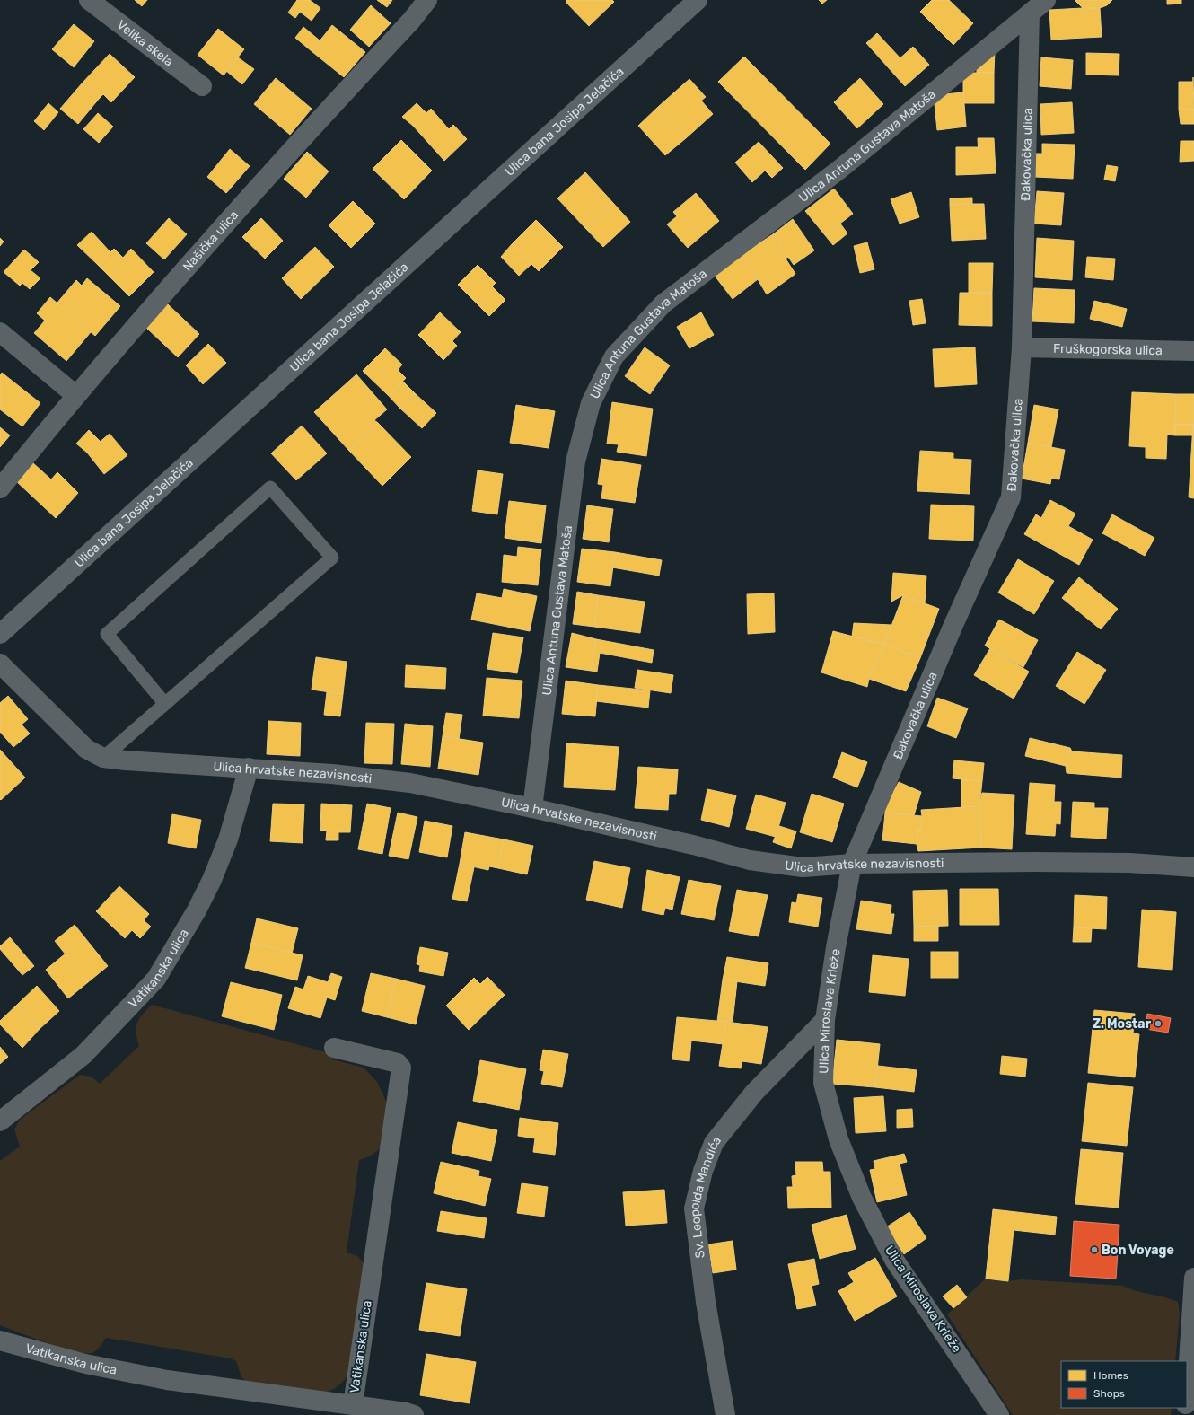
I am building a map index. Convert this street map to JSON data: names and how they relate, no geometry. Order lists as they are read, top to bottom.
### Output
{
  "streets": {
    "main road": ["Ulica bana Josipa Jelačića"],
    "street": [
      "Velika skela",
      "Ulica Antuna Gustava Matoša",
      "Đakovačka ulica",
      "Našička ulica",
      "Fruškogorska ulica",
      "Ulica hrvatske nezavisnosti",
      "Vatikanska ulica",
      "Ulica Miroslava Krleže",
      "Sv. Leopolda Mandića"
    ]
  },
  "crossings": [
    ["Ulica Antuna Gustava Matoša", "Đakovačka ulica"],
    ["Ulica Antuna Gustava Matoša", "Ulica hrvatske nezavisnosti"],
    ["Đakovačka ulica", "Fruškogorska ulica"],
    ["Đakovačka ulica", "Ulica hrvatske nezavisnosti"],
    ["Đakovačka ulica", "Ulica Miroslava Krleže"],
    ["Ulica hrvatske nezavisnosti", "Vatikanska ulica"],
    ["Ulica hrvatske nezavisnosti", "Ulica Miroslava Krleže"],
    ["Ulica Miroslava Krleže", "Sv. Leopolda Mandića"]
  ],
  "places": ["Z. Mostar", "Bon Voyage"],
  "legend": ["Homes", "Shops"]
}
